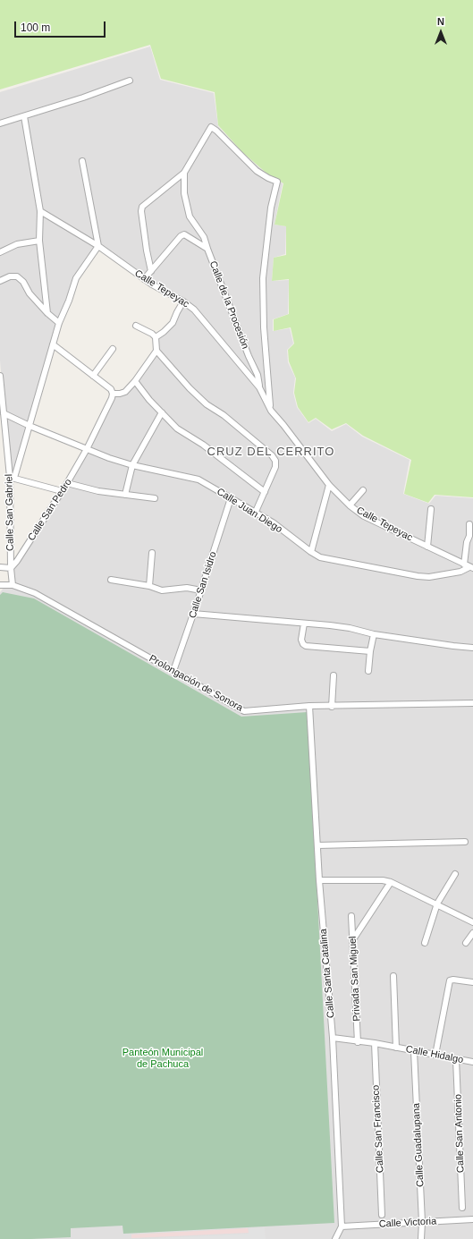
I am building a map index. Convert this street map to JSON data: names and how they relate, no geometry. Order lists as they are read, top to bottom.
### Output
{
  "streets": {
    "street": [
      "Calle Tepeyac",
      "Calle de la Procesión",
      "Calle San Pedro",
      "Calle Juan Diego",
      "Calle San Gabriel",
      "Calle San Isidro",
      "Prolongación de Sonora",
      "Calle Santa Catalina",
      "Privada San Miguel",
      "Calle Hidalgo",
      "Calle San Francisco",
      "Calle San Antonio",
      "Calle Guadalupana",
      "Calle Victoria"
    ]
  },
  "crossings": [
    ["Calle Tepeyac", "Calle de la Procesión"],
    ["Calle Tepeyac", "Calle Juan Diego"],
    ["Calle San Pedro", "Calle Juan Diego"],
    ["Calle San Pedro", "Calle San Gabriel"],
    ["Calle Juan Diego", "Calle San Gabriel"],
    ["Calle Juan Diego", "Calle San Isidro"],
    ["Calle San Gabriel", "Prolongación de Sonora"],
    ["Calle San Isidro", "Prolongación de Sonora"],
    ["Prolongación de Sonora", "Calle Santa Catalina"],
    ["Calle Santa Catalina", "Calle Hidalgo"],
    ["Calle Santa Catalina", "Calle Victoria"],
    ["Privada San Miguel", "Calle Hidalgo"],
    ["Calle Hidalgo", "Calle San Francisco"],
    ["Calle Hidalgo", "Calle San Antonio"],
    ["Calle Hidalgo", "Calle Guadalupana"],
    ["Calle Guadalupana", "Calle Victoria"]
  ],
  "districts": ["CRUZ DEL CERRITO"],
  "parks": ["Panteón Municipal de Pachuca"],
  "scale_bar": "100 m",
  "north": "top"
}
